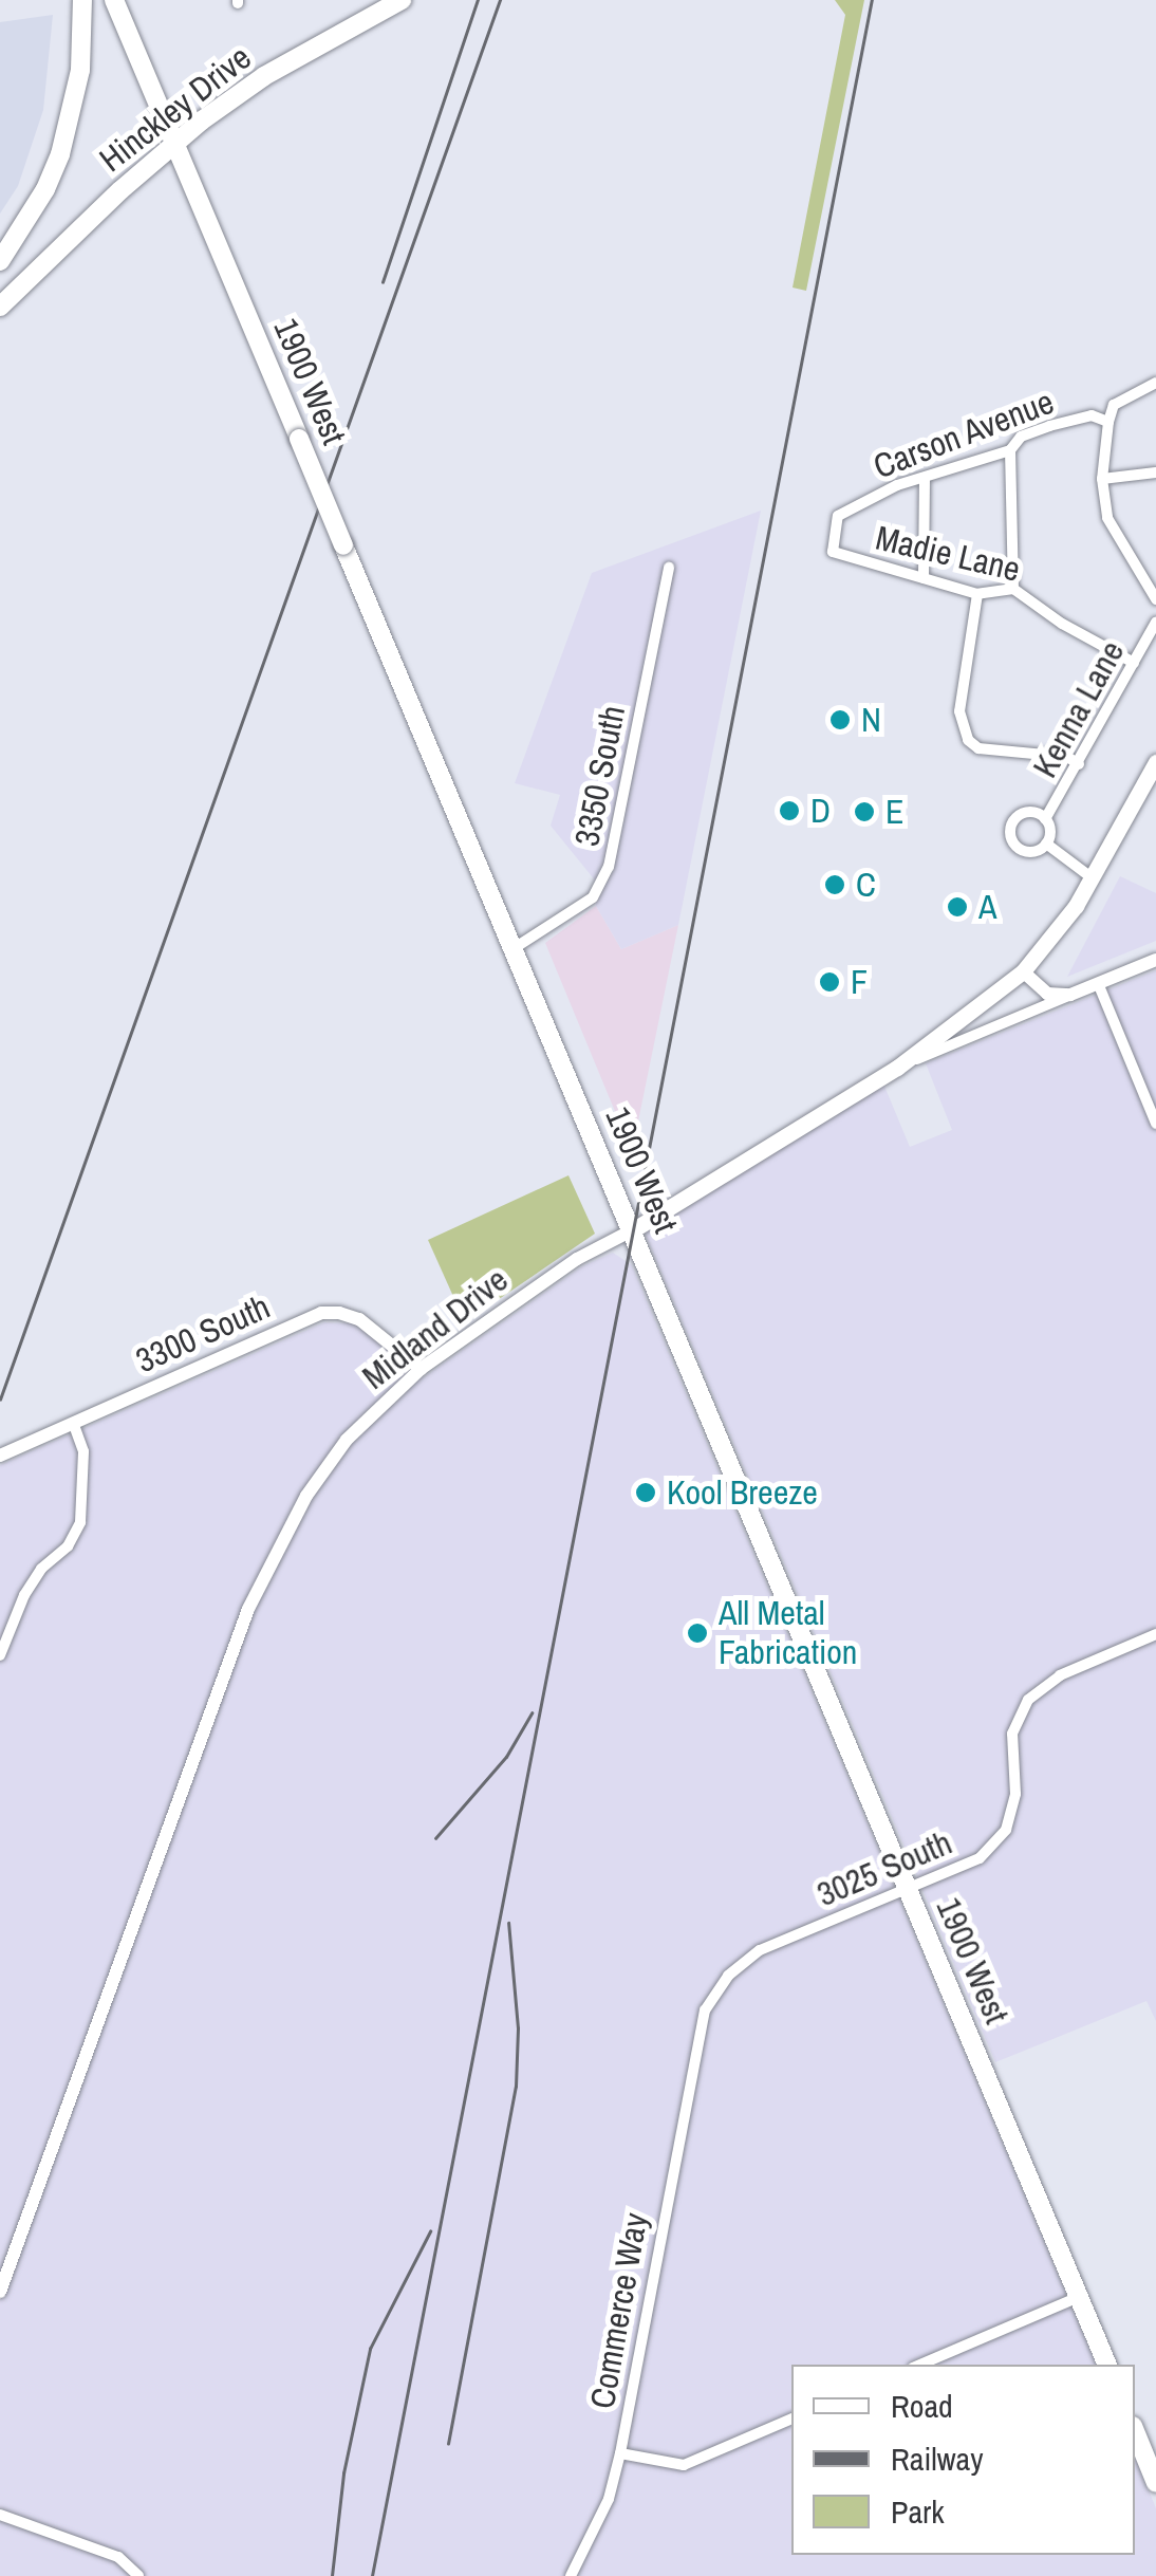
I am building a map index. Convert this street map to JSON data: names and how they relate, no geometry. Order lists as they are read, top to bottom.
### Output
{
  "streets": {
    "main road": ["Hinckley Drive", "1900 West", "Midland Drive"],
    "street": [
      "Carson Avenue",
      "Madie Lane",
      "Kenna Lane",
      "3350 South",
      "3300 South",
      "3025 South",
      "Commerce Way"
    ]
  },
  "crossings": [
    ["Hinckley Drive", "1900 West"],
    ["1900 West", "3350 South"],
    ["1900 West", "Midland Drive"],
    ["1900 West", "3025 South"],
    ["Carson Avenue", "Madie Lane"],
    ["Madie Lane", "Kenna Lane"],
    ["Midland Drive", "3300 South"],
    ["3025 South", "Commerce Way"]
  ],
  "places": [
    "N",
    "D",
    "E",
    "C",
    "A",
    "F",
    "Kool Breeze",
    "All Metal Fabrication"
  ],
  "legend": ["Road", "Railway", "Park"]
}
